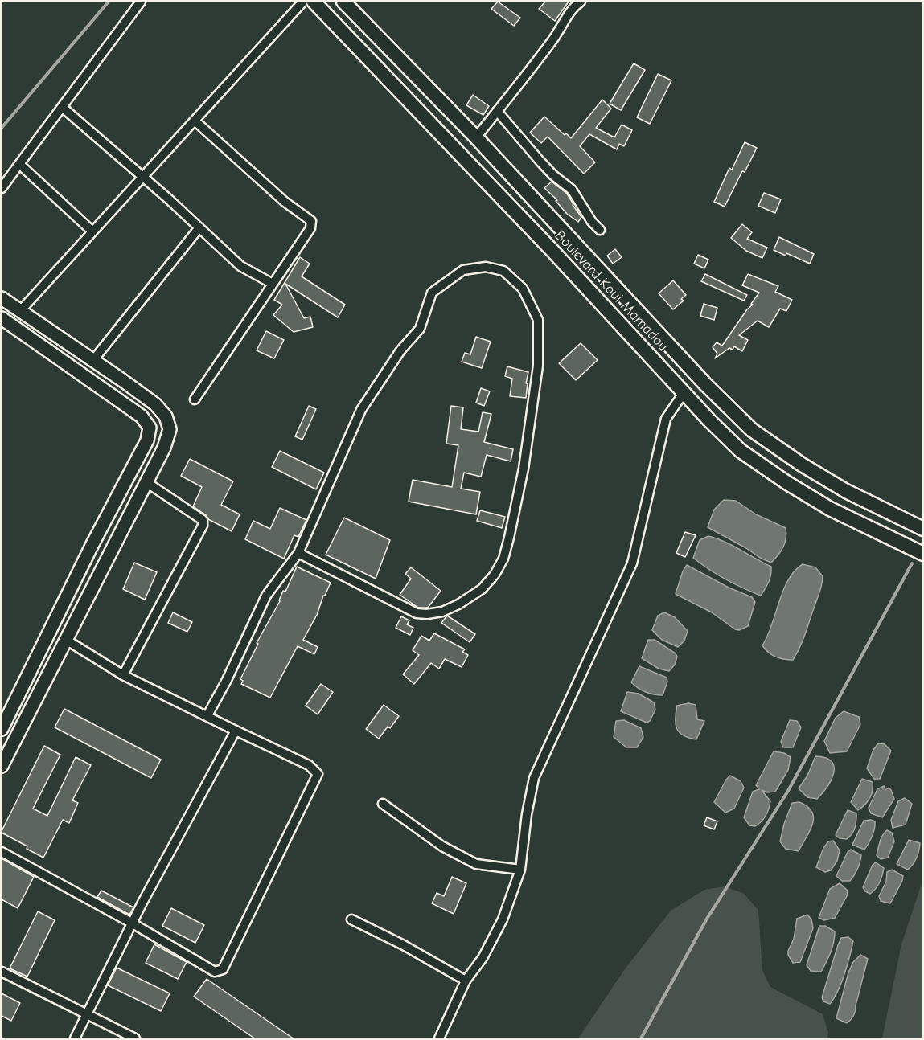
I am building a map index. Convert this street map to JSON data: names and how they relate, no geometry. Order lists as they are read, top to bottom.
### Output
{
  "streets": {
    "main road": ["Boulevard Koui Mamadou"]
  }
}
